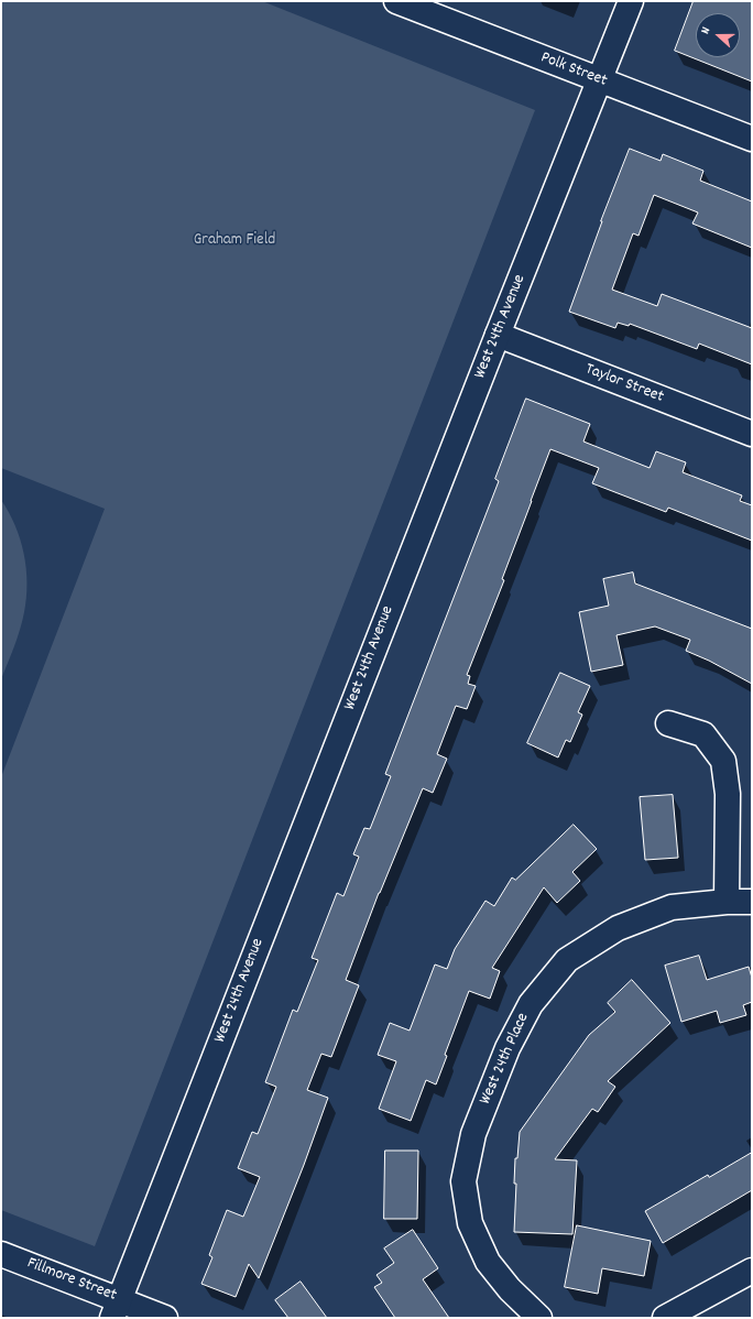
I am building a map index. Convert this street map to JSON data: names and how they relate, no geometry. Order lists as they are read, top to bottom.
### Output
{
  "streets": {
    "street": [
      "Polk Street",
      "West 24th Avenue",
      "Taylor Street",
      "West 24th Place",
      "Fillmore Street"
    ]
  },
  "crossings": [
    ["Polk Street", "West 24th Avenue"],
    ["West 24th Avenue", "Taylor Street"],
    ["West 24th Avenue", "Fillmore Street"]
  ],
  "parks": ["Graham Field"],
  "north": "left"
}
